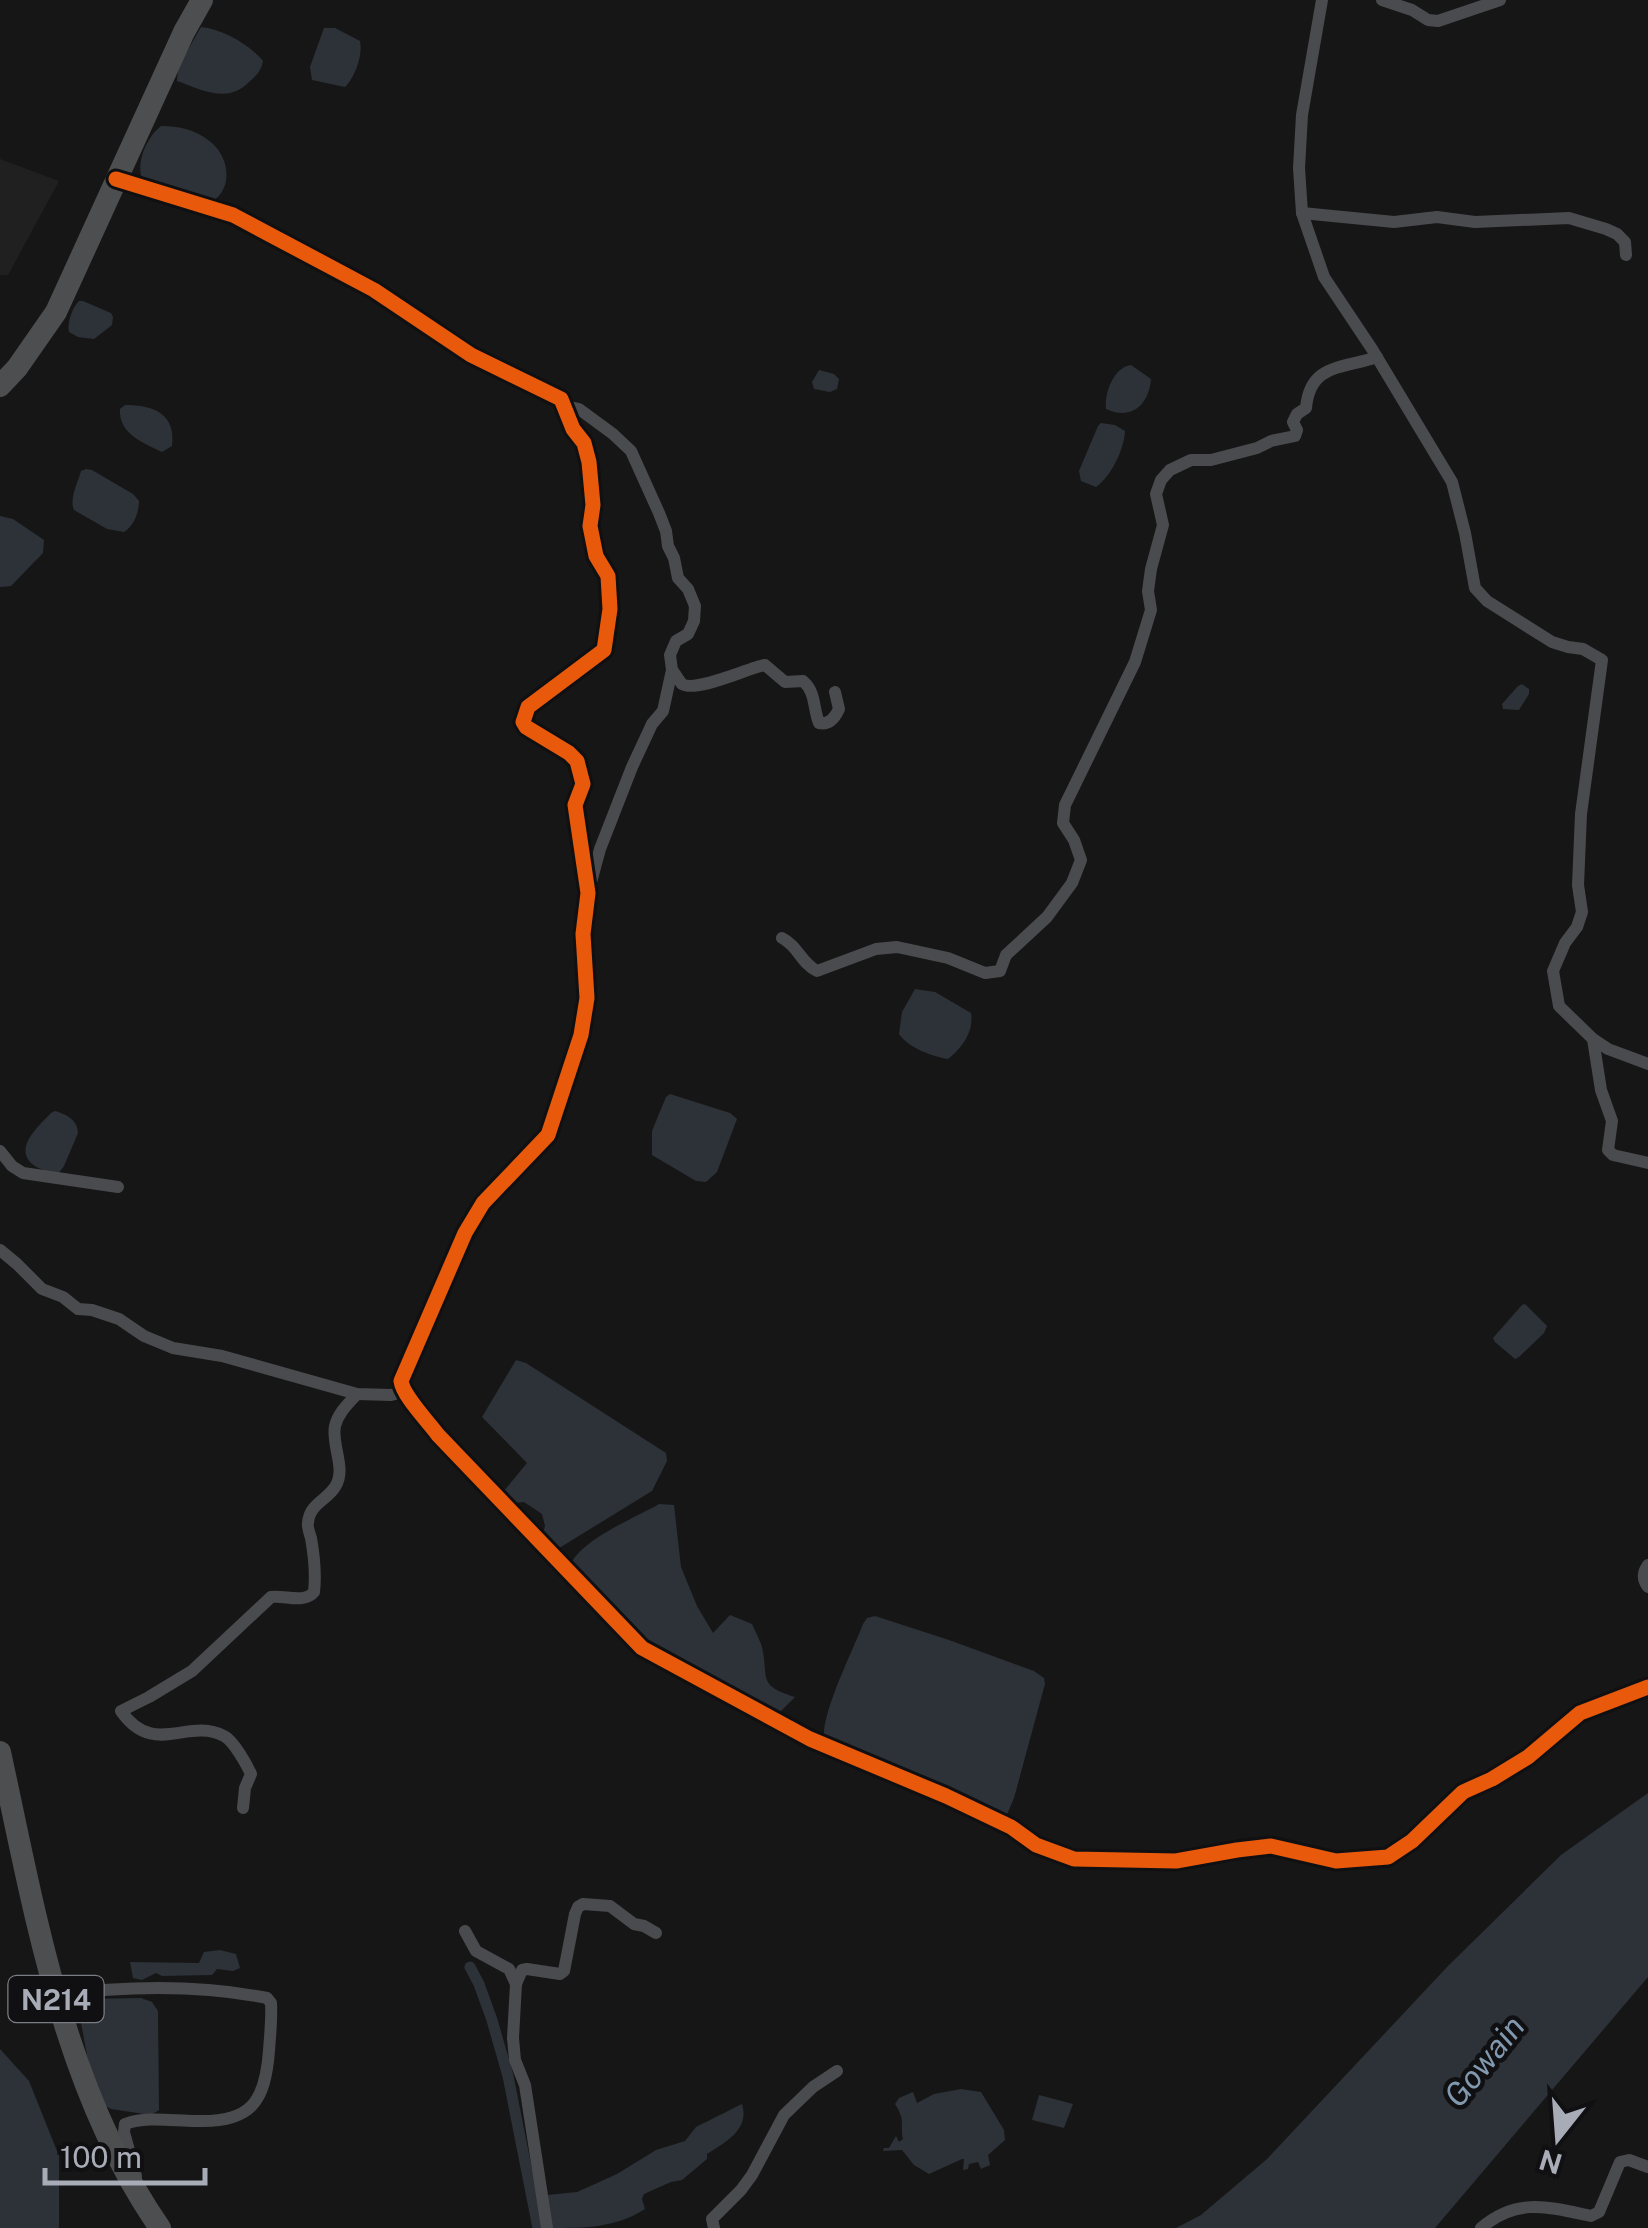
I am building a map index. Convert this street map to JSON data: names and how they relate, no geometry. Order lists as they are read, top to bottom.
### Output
{
  "streets": {
    "highway": ["N214"]
  },
  "water": ["Gowain"],
  "scale_bar": "100 m",
  "north": "bottom"
}
